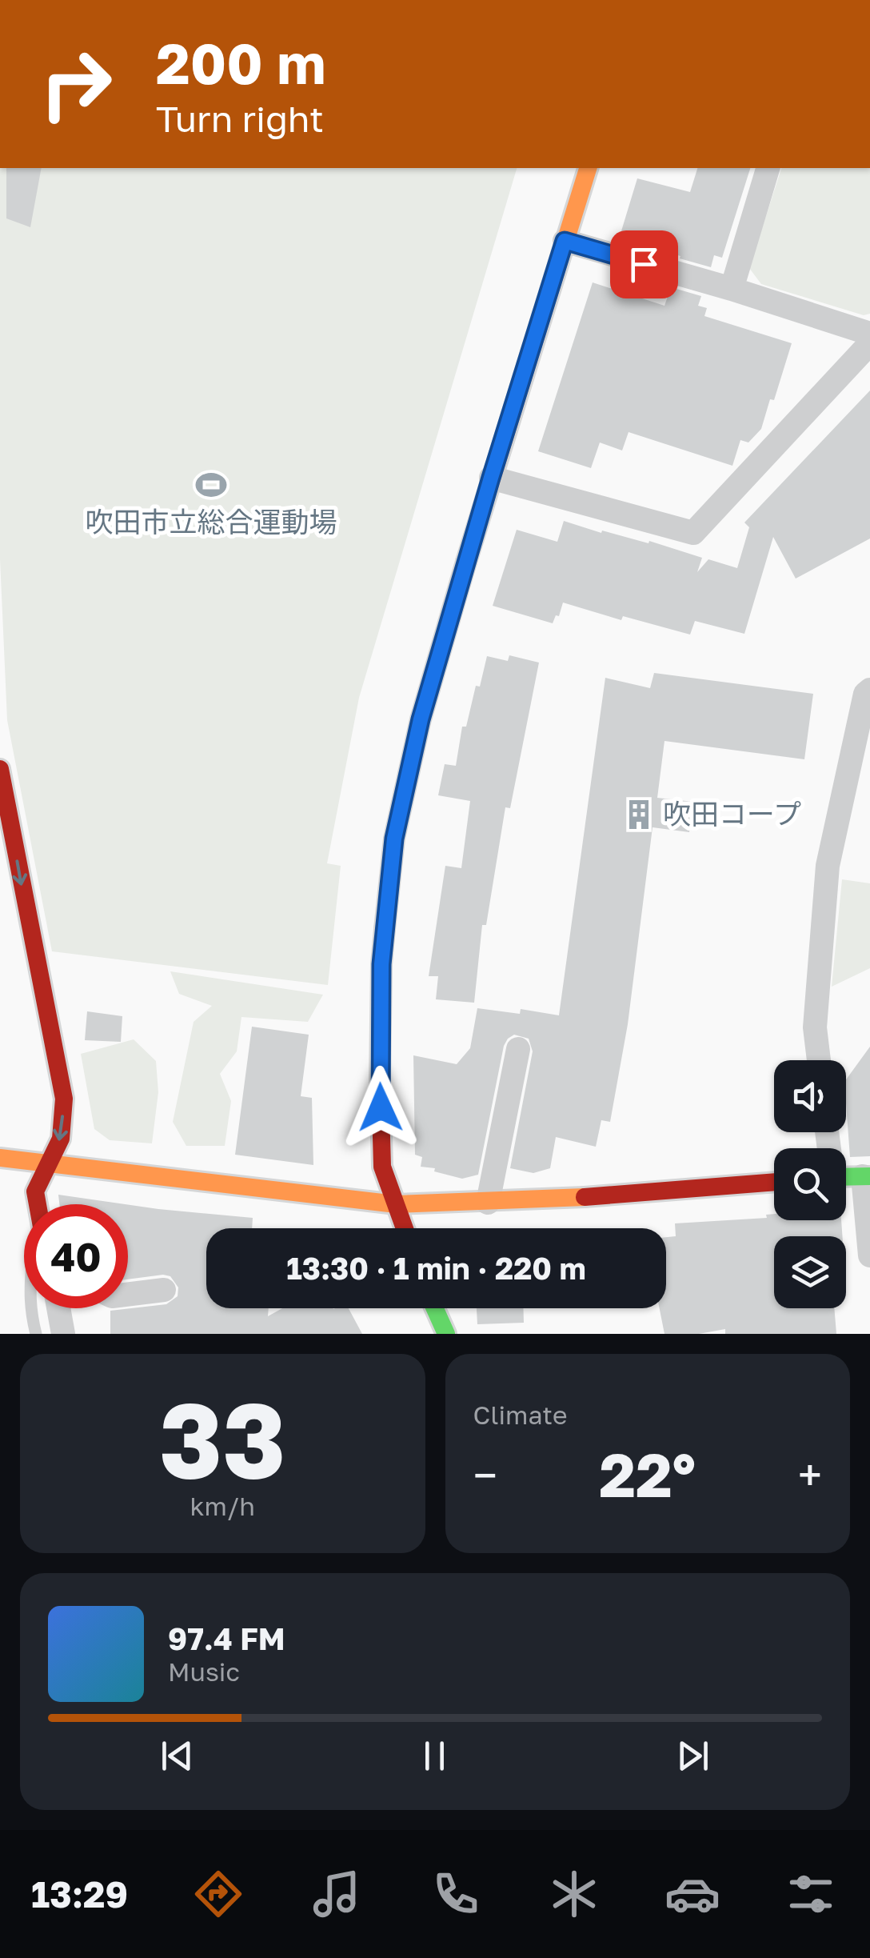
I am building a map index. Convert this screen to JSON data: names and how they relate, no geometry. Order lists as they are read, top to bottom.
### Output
{
  "places": {
    "sports": ["吹田市立総合運動場"],
    "building": ["吹田コープ"]
  },
  "page": {
    "turn": ["200 m", "Turn right"],
    "limit": "40",
    "trip": "13:30 · 1 min · 220 m",
    "tile": [
      ["33", "km/h"],
      "Climate"
    ],
    "heat": ["−", "22°", "+"],
    "song": ["97.4 FM", "Music"],
    "tabs": "13:29"
  }
}
